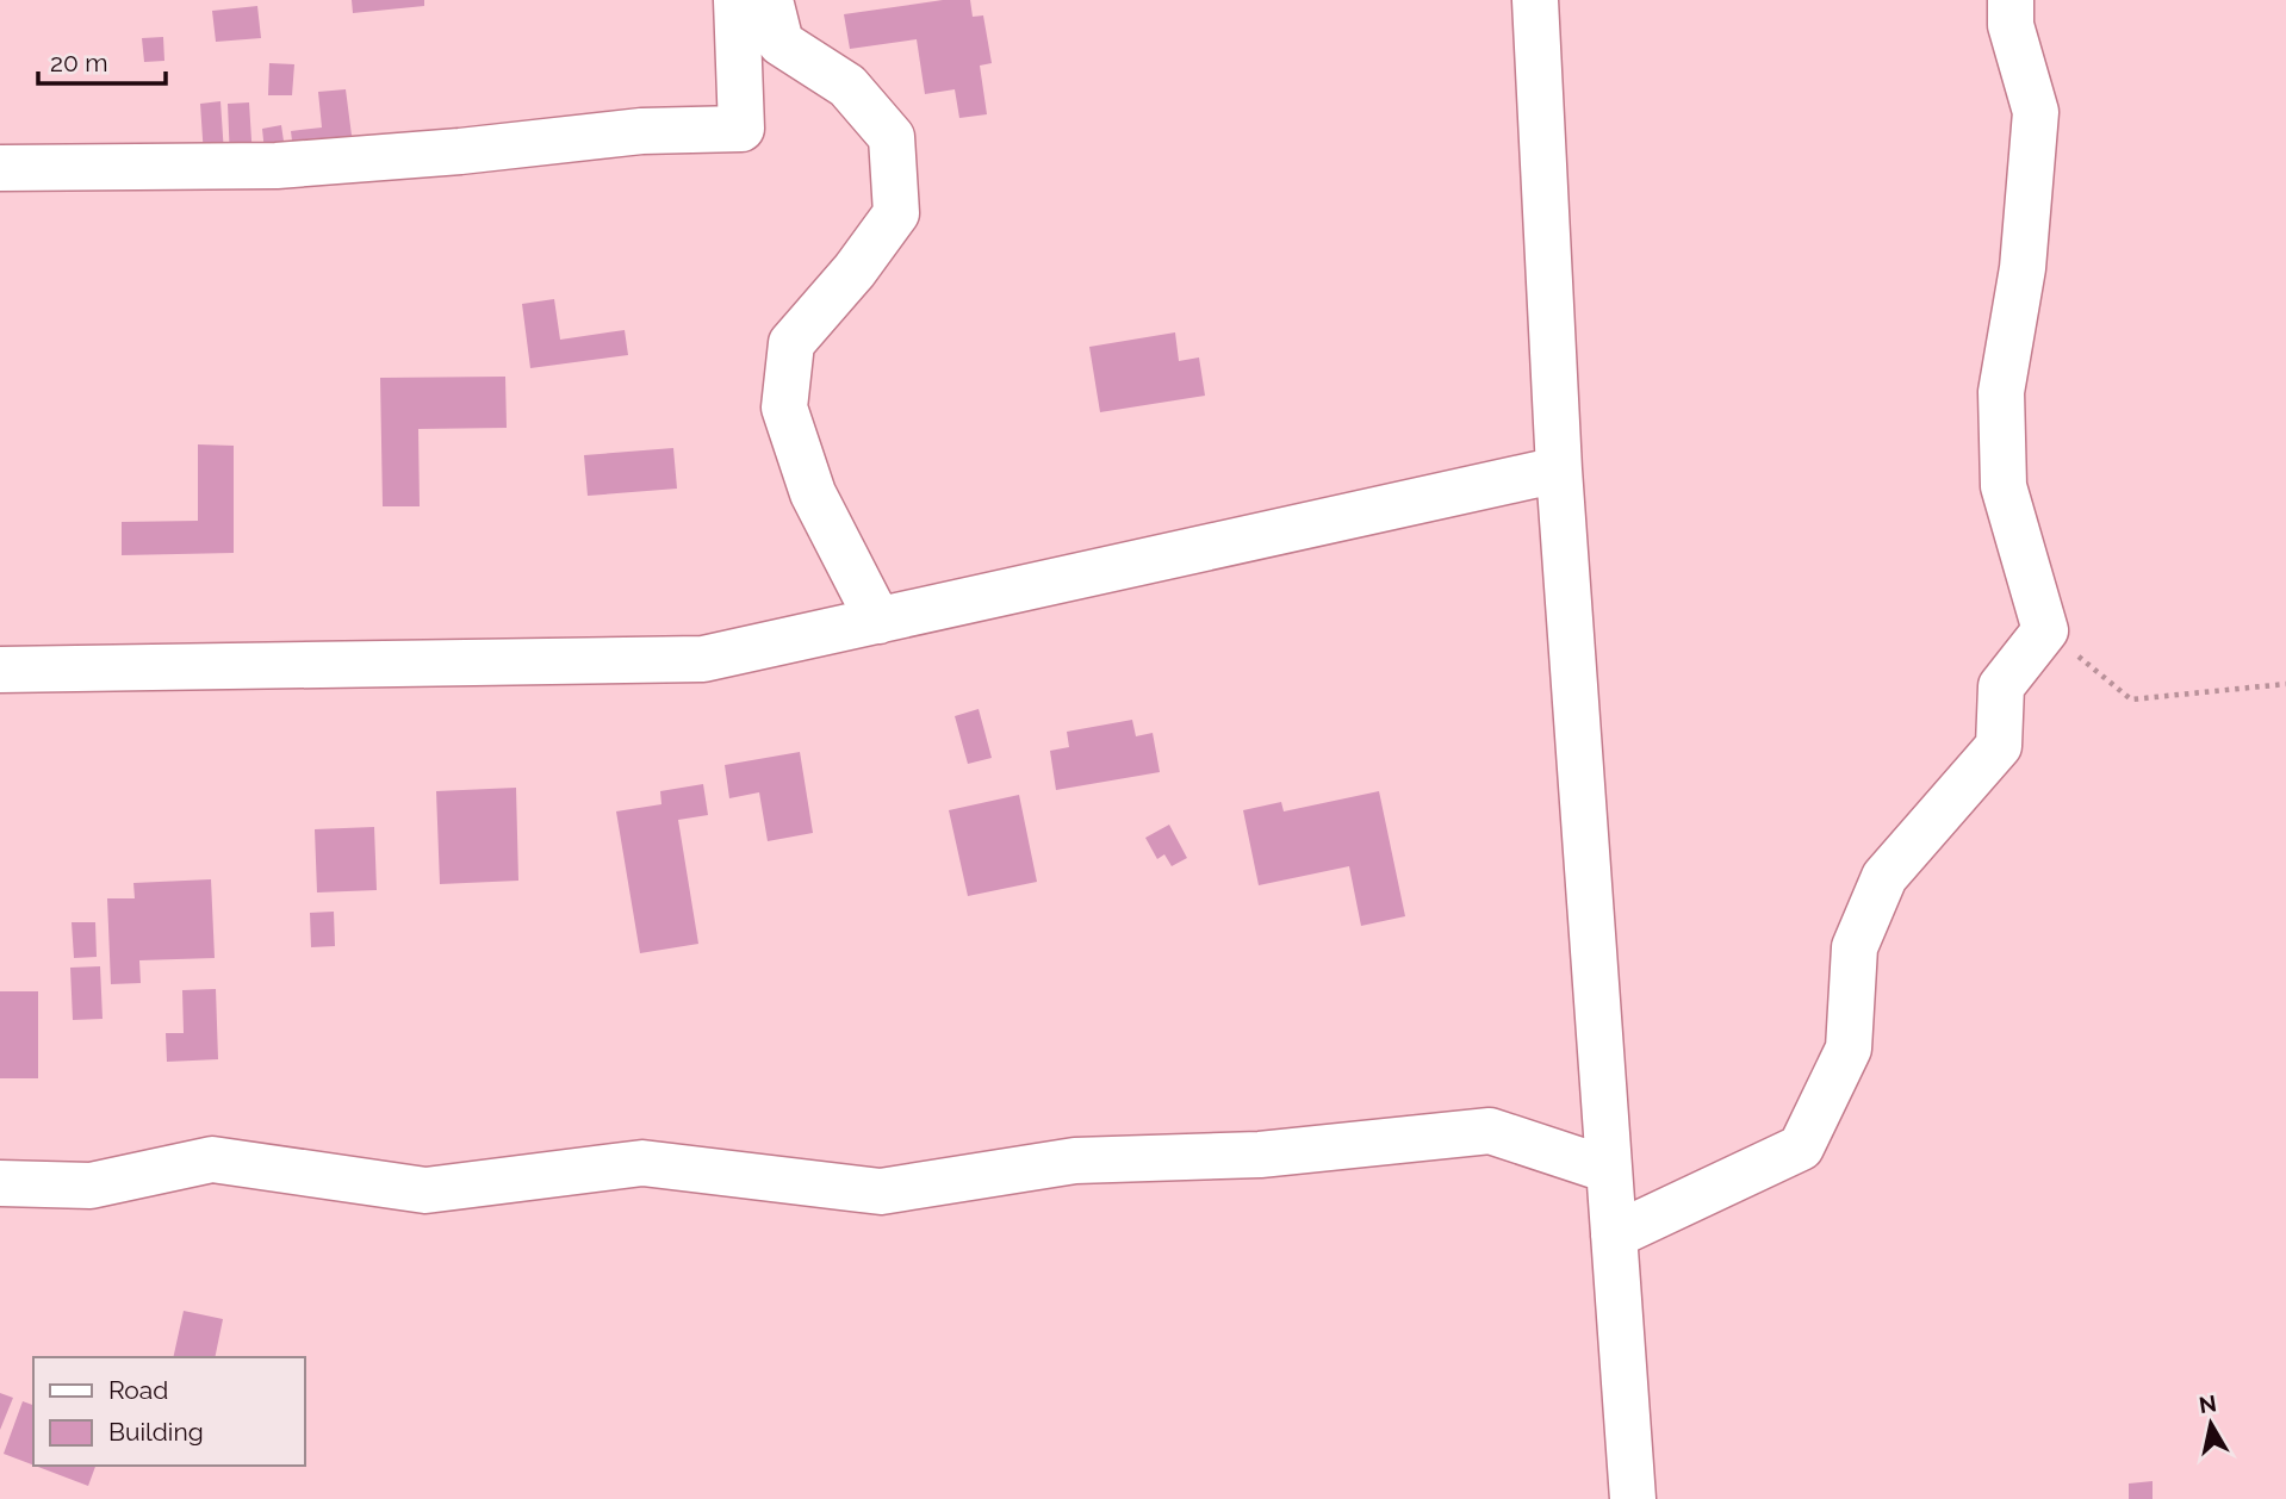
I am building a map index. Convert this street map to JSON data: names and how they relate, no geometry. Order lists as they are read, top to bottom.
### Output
{
  "legend": ["Road", "Building"],
  "scale_bar": "20 m",
  "north": "top"
}
